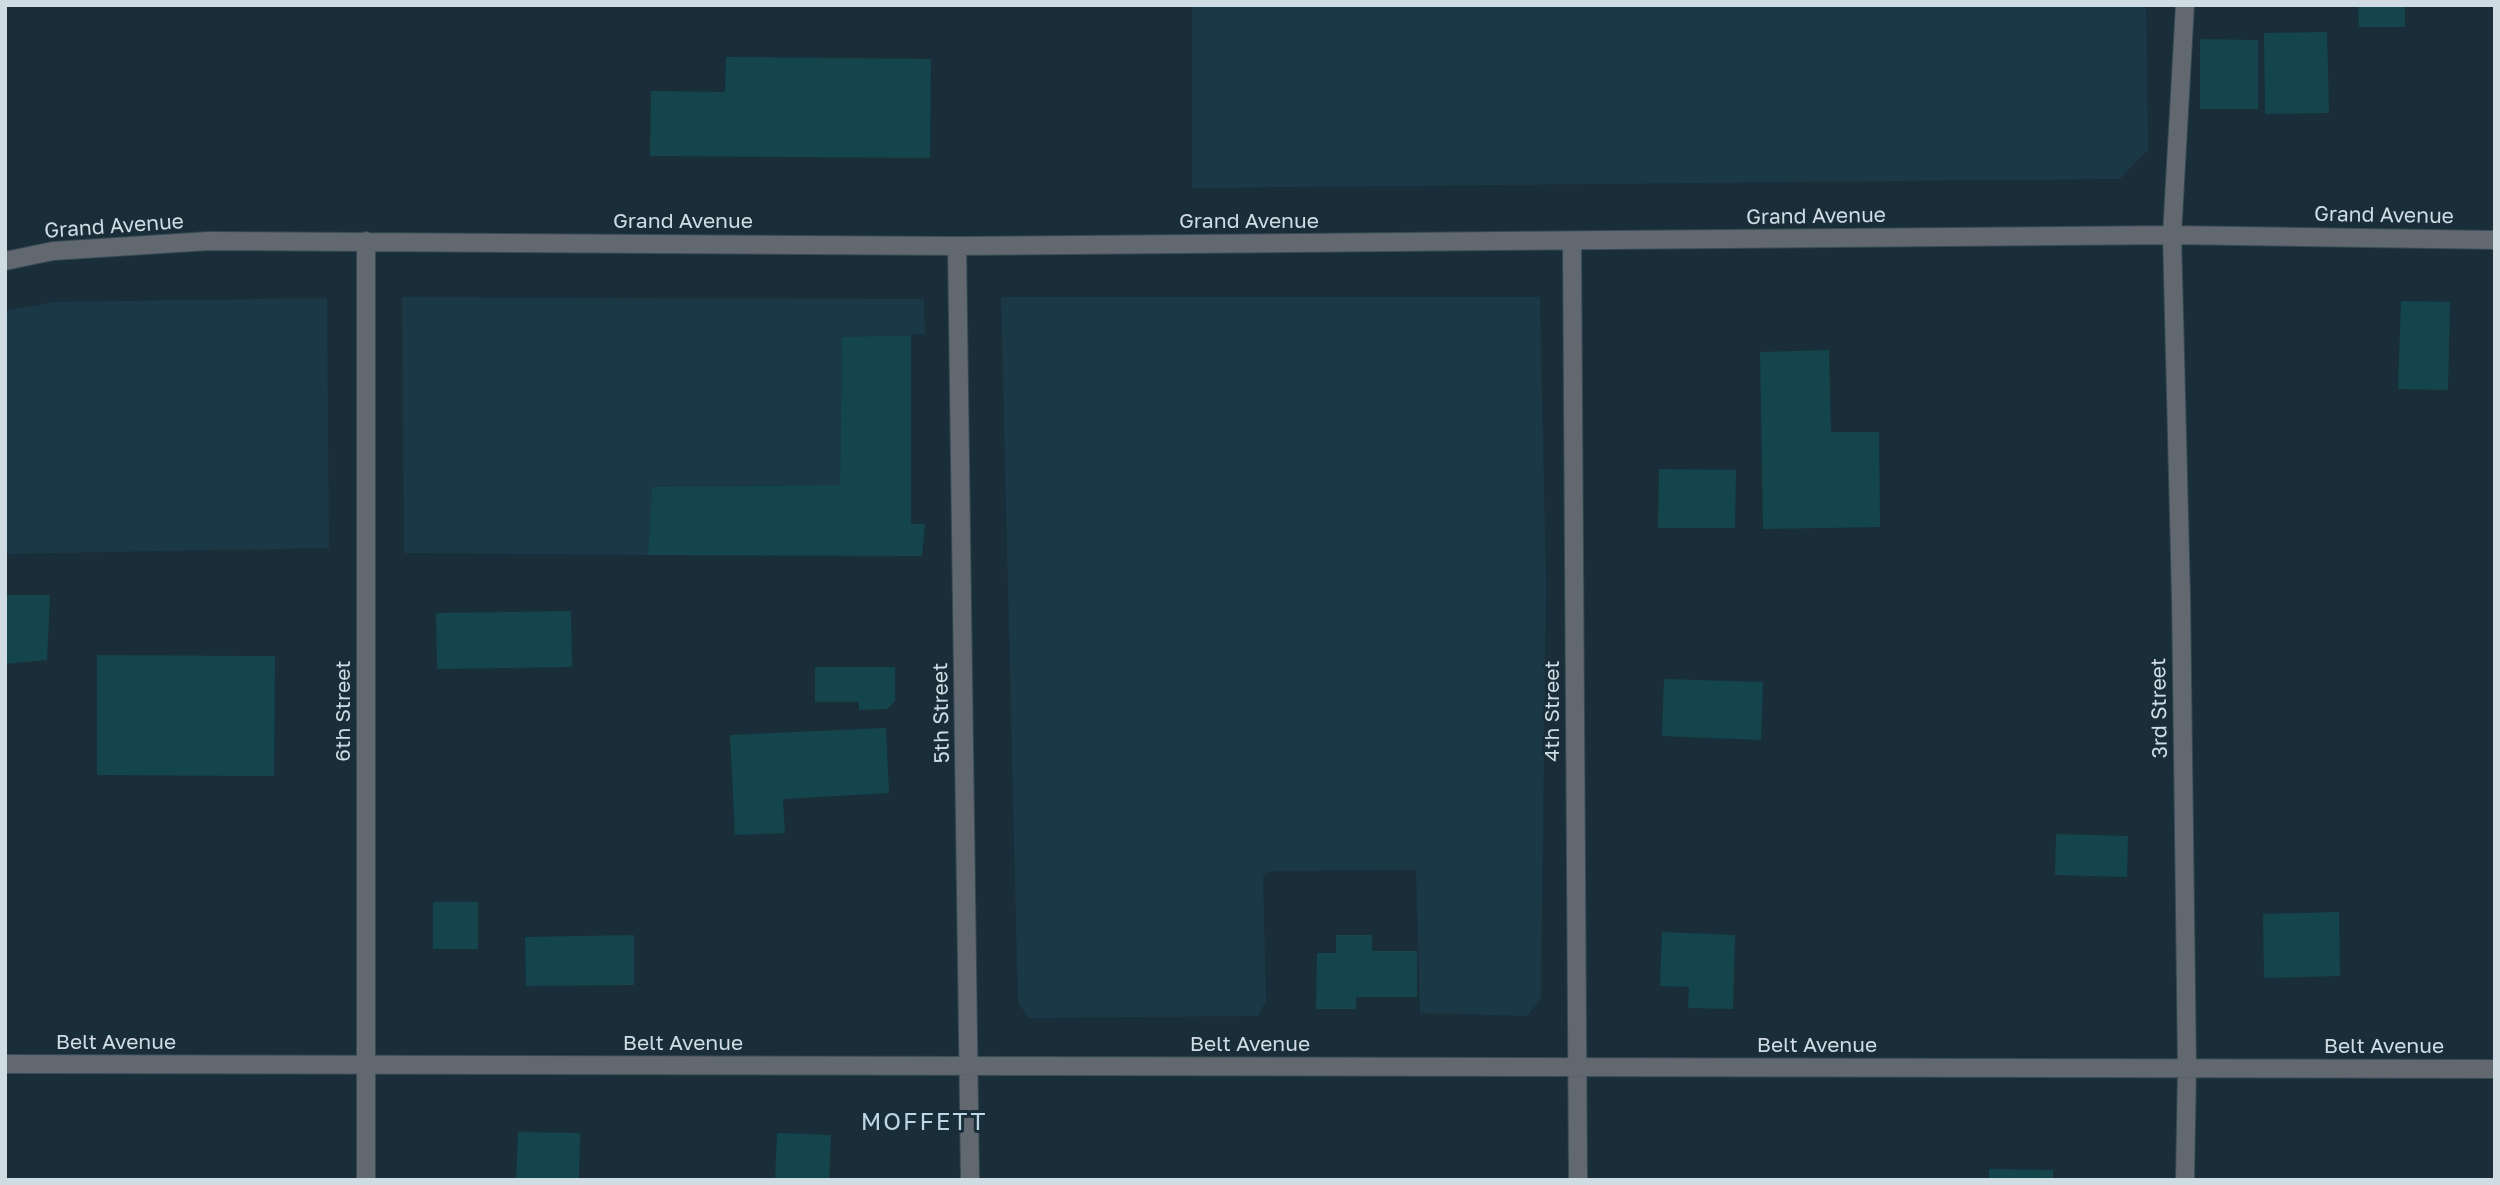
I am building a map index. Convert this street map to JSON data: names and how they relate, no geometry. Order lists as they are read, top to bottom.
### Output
{
  "streets": {
    "street": [
      "Grand Avenue",
      "3rd Street",
      "6th Street",
      "4th Street",
      "5th Street",
      "Belt Avenue"
    ]
  },
  "crossings": [
    ["Grand Avenue", "3rd Street"],
    ["Grand Avenue", "6th Street"],
    ["Grand Avenue", "4th Street"],
    ["Grand Avenue", "5th Street"],
    ["3rd Street", "Belt Avenue"],
    ["6th Street", "Belt Avenue"],
    ["4th Street", "Belt Avenue"],
    ["5th Street", "Belt Avenue"]
  ],
  "districts": ["MOFFETT"]
}
